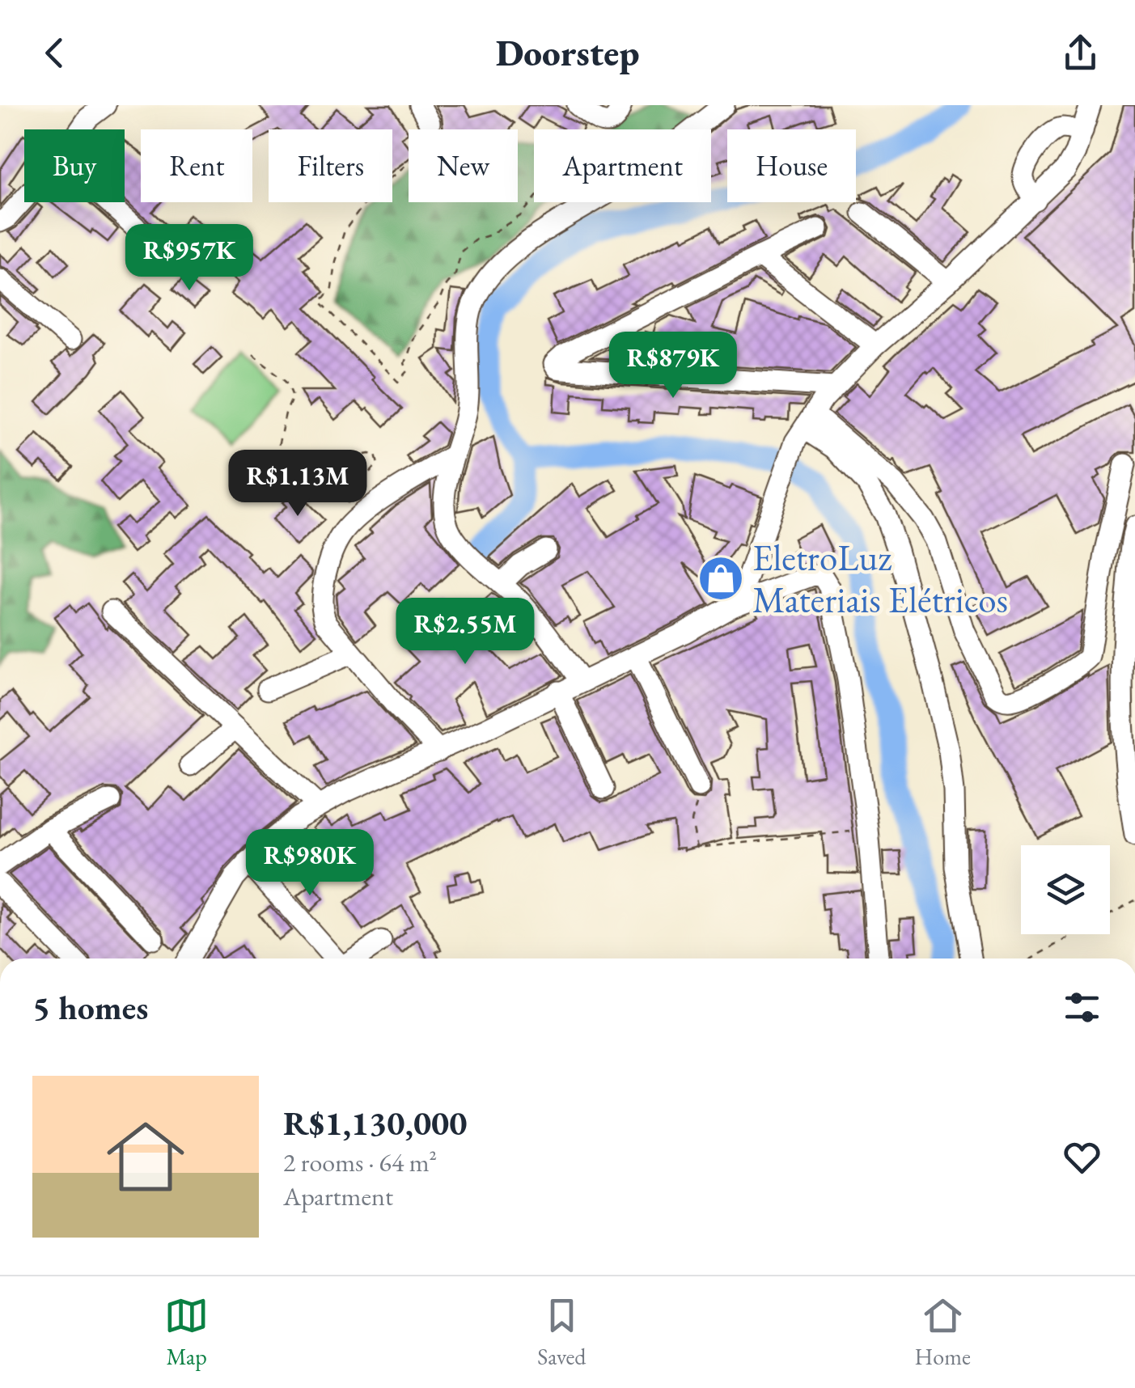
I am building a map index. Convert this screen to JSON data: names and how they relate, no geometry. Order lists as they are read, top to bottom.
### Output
{
  "places": {
    "shop": ["EletroLuz Materiais Elétricos"]
  },
  "page": {
    "header": "Doorstep",
    "chip": [
      "Buy",
      "Rent",
      "Filters",
      "New",
      "Apartment",
      "House"
    ],
    "price": [
      "R$957K",
      "R$879K",
      "R$1.13M",
      "R$2.55M",
      "R$980K"
    ],
    "heading": "5 homes",
    "list": [
      {
        "name": "R$1,130,000",
        "note": "2 rooms · 64 m² · Apartment"
      }
    ],
    "tabs": ["Map", "Saved", "Home"]
  }
}
